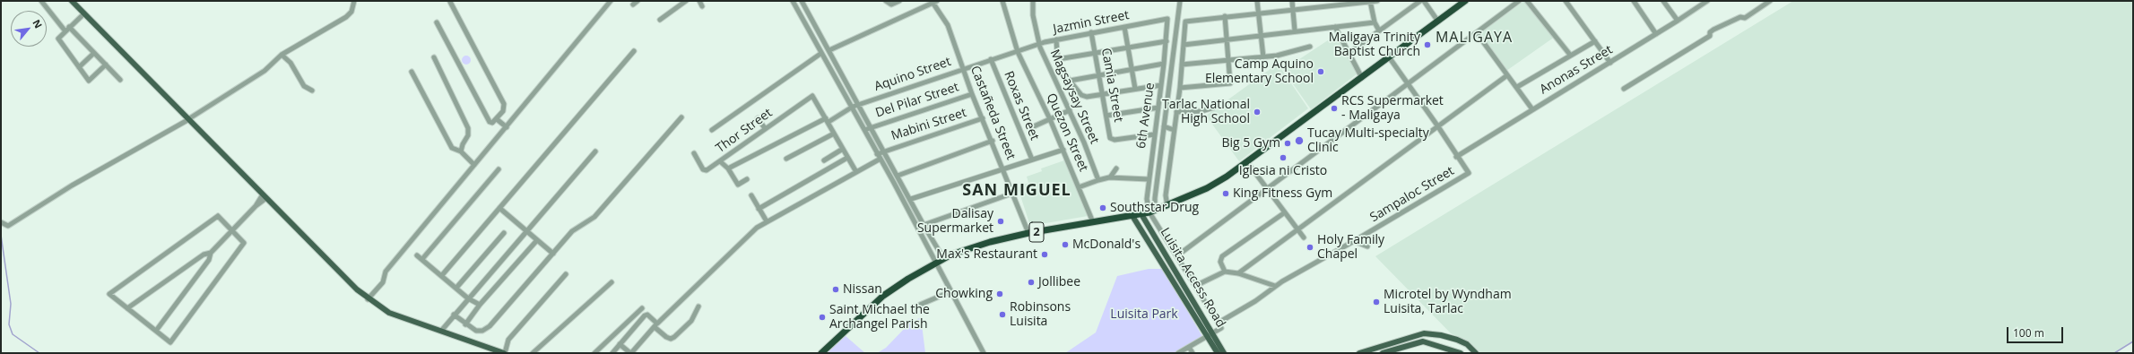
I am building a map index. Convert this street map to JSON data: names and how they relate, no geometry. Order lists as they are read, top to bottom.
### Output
{
  "streets": {
    "highway": ["2"],
    "main road": ["Luisita Access Road"],
    "street": [
      "Jazmin Street",
      "Anonas Street",
      "Aquino Street",
      "Camia Street",
      "Magsaysay Street",
      "Del Pilar Street",
      "Roxas Street",
      "Castañeda Street",
      "6th Avenue",
      "Mabini Street",
      "Thor Street",
      "Quezon Street",
      "Sampaloc Street"
    ]
  },
  "crossings": [
    ["Jazmin Street", "Aquino Street"],
    ["Jazmin Street", "Camia Street"],
    ["Jazmin Street", "Magsaysay Street"],
    ["Jazmin Street", "6th Avenue"],
    ["Jazmin Street", "Quezon Street"],
    ["Anonas Street", "Sampaloc Street"],
    ["Aquino Street", "Roxas Street"],
    ["Aquino Street", "Castañeda Street"],
    ["Aquino Street", "Thor Street"],
    ["Aquino Street", "Quezon Street"],
    ["Camia Street", "6th Avenue"],
    ["Del Pilar Street", "Castañeda Street"],
    ["Castañeda Street", "Mabini Street"],
    ["Castañeda Street", "2"],
    ["6th Avenue", "2"],
    ["Quezon Street", "2"],
    ["2", "Luisita Access Road"]
  ],
  "districts": ["MALIGAYA", "SAN MIGUEL"],
  "parks": ["Luisita Park"],
  "places": [
    "Maligaya Trinity Baptist Church",
    "Camp Aquino Elementary School",
    "RCS Supermarket - Maligaya",
    "Tarlac National High School",
    "Tucay Multi-specialty Clinic",
    "Big 5 Gym",
    "Iglesia ni Cristo",
    "King Fitness Gym",
    "Southstar Drug",
    "Dalisay Supermarket",
    "McDonald's",
    "Holy Family Chapel",
    "Max's Restaurant",
    "Jollibee",
    "Nissan",
    "Chowking",
    "Microtel by Wyndham Luisita, Tarlac",
    "Robinsons Luisita",
    "Saint Michael the Archangel Parish"
  ],
  "scale_bar": "100 m",
  "north": "top right"
}
